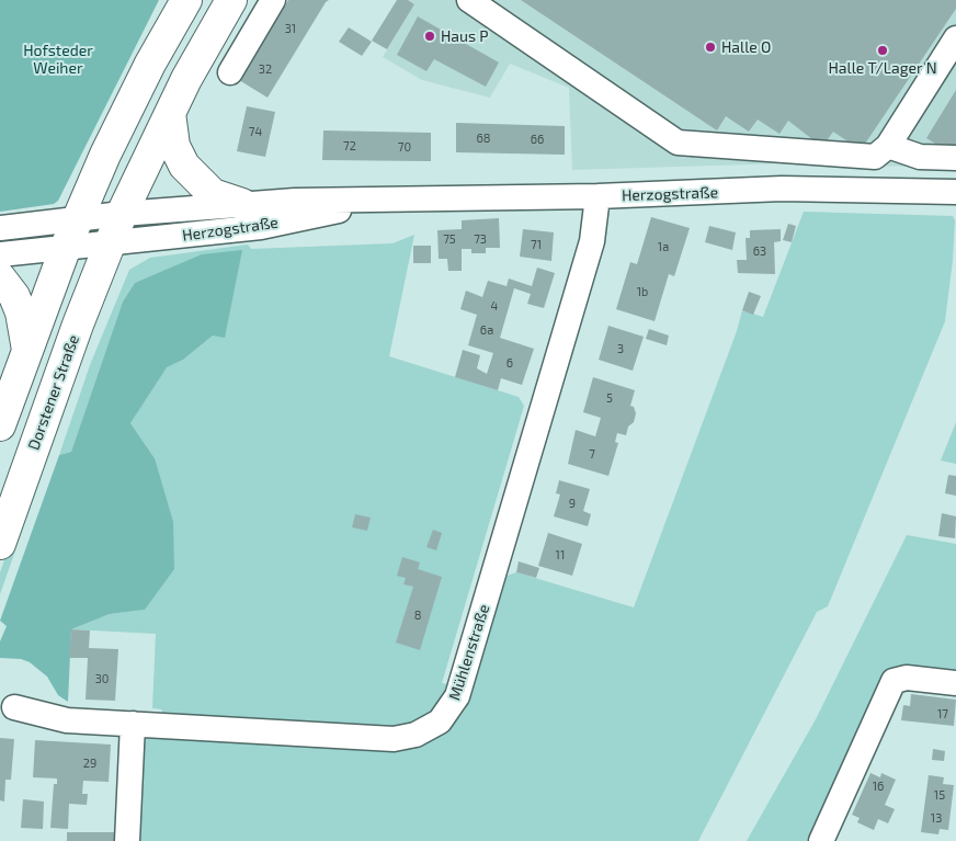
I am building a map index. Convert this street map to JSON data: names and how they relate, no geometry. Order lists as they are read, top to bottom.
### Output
{
  "streets": {
    "main road": ["Dorstener Straße"],
    "street": ["Herzogstraße", "Mühlenstraße"]
  },
  "crossings": [
    ["Herzogstraße", "Dorstener Straße"],
    ["Herzogstraße", "Mühlenstraße"]
  ],
  "parks": ["Hofsteder Weiher"],
  "places": ["Haus P", "Halle O", "Halle T/Lager N"],
  "house_numbers": [
    "31",
    "32",
    "74",
    "68",
    "66",
    "72",
    "70",
    "75",
    "73",
    "71",
    "1a",
    "63",
    "1b",
    "4",
    "6a",
    "3",
    "6",
    "5",
    "7",
    "9",
    "11",
    "8",
    "30",
    "17",
    "29",
    "16",
    "15",
    "13"
  ]
}
